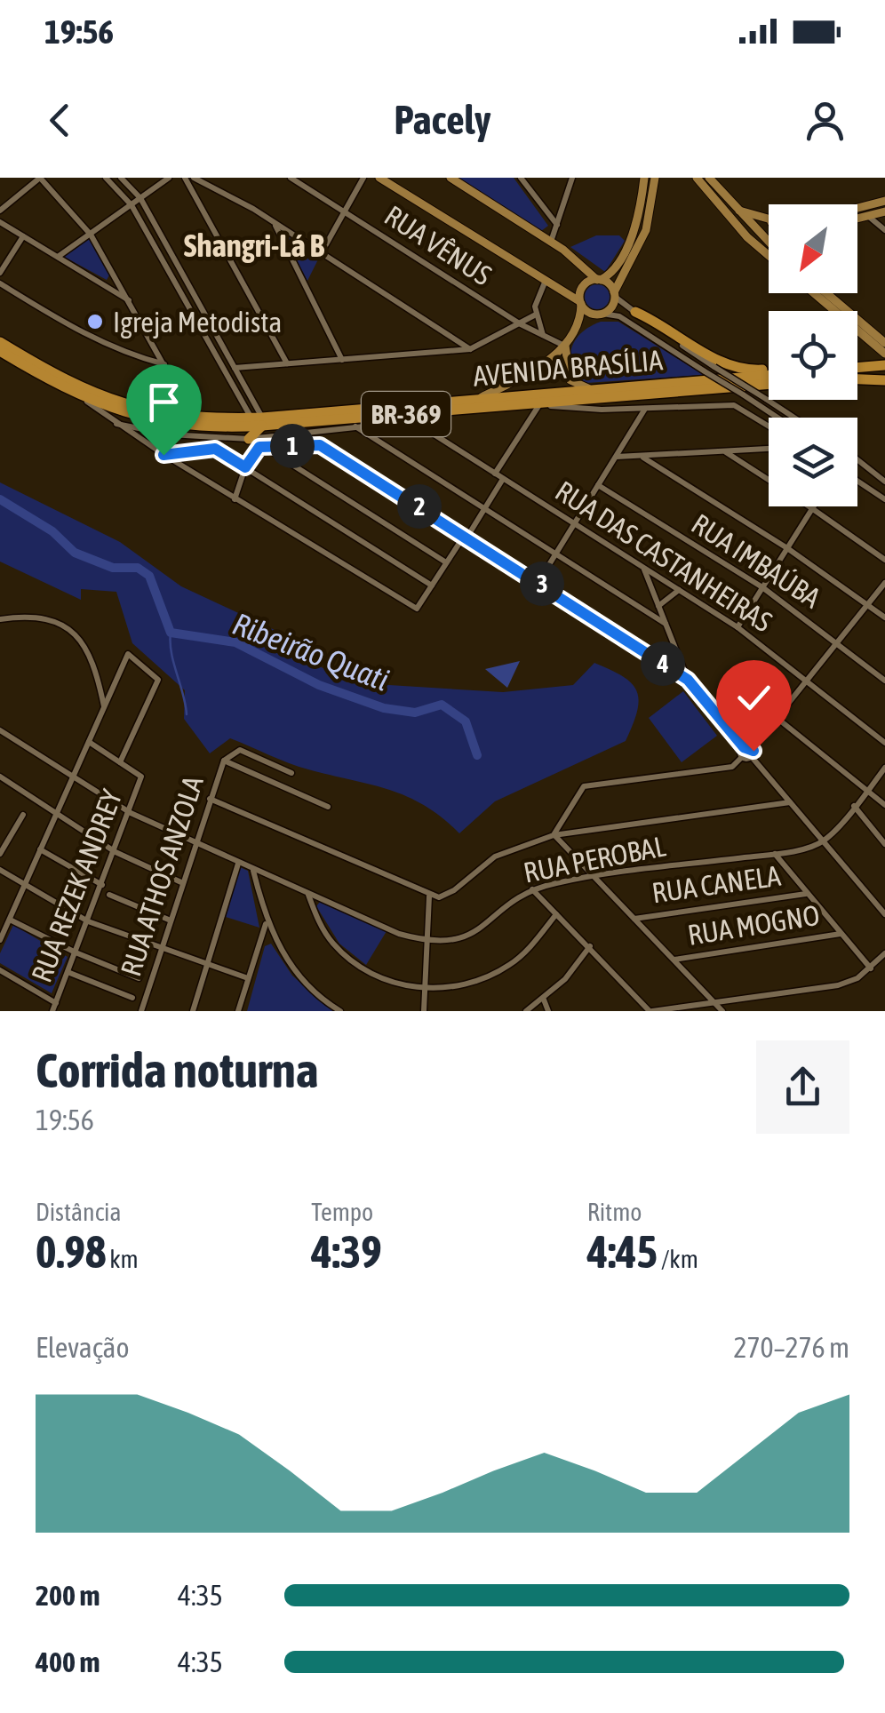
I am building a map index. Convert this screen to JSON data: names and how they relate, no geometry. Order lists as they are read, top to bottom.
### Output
{
  "streets": {
    "highway": ["AVENIDA BRASÍLIA", "BR-369"],
    "street": [
      "RUA VÊNUS",
      "RUA DAS CASTANHEIRAS",
      "RUA IMBAÚBA",
      "RUA PEROBAL",
      "RUA ATHOS ANZOLA",
      "RUA CANELA",
      "RUA REZEK ANDREY",
      "RUA MOGNO"
    ]
  },
  "crossings": [
    ["RUA PEROBAL", "RUA ATHOS ANZOLA"],
    ["RUA PEROBAL", "RUA REZEK ANDREY"]
  ],
  "districts": ["Shangri-Lá B"],
  "water": ["Ribeirão Quati"],
  "places": ["Igreja Metodista"],
  "north": "bottom left",
  "page": {
    "status": "19:56",
    "header": "Pacely",
    "pins": [
      "1",
      "2",
      "3",
      "4"
    ],
    "heading": ["Corrida noturna", "19:56"],
    "stats": [
      ["Distância", "0.98 km"],
      ["Tempo", "4:39"],
      ["Ritmo", "4:45 /km"]
    ],
    "chart": ["Elevação", "270–276 m"],
    "list": [
      {
        "name": "200 m",
        "note": "4:35"
      },
      {
        "name": "400 m",
        "note": "4:35"
      }
    ]
  }
}
